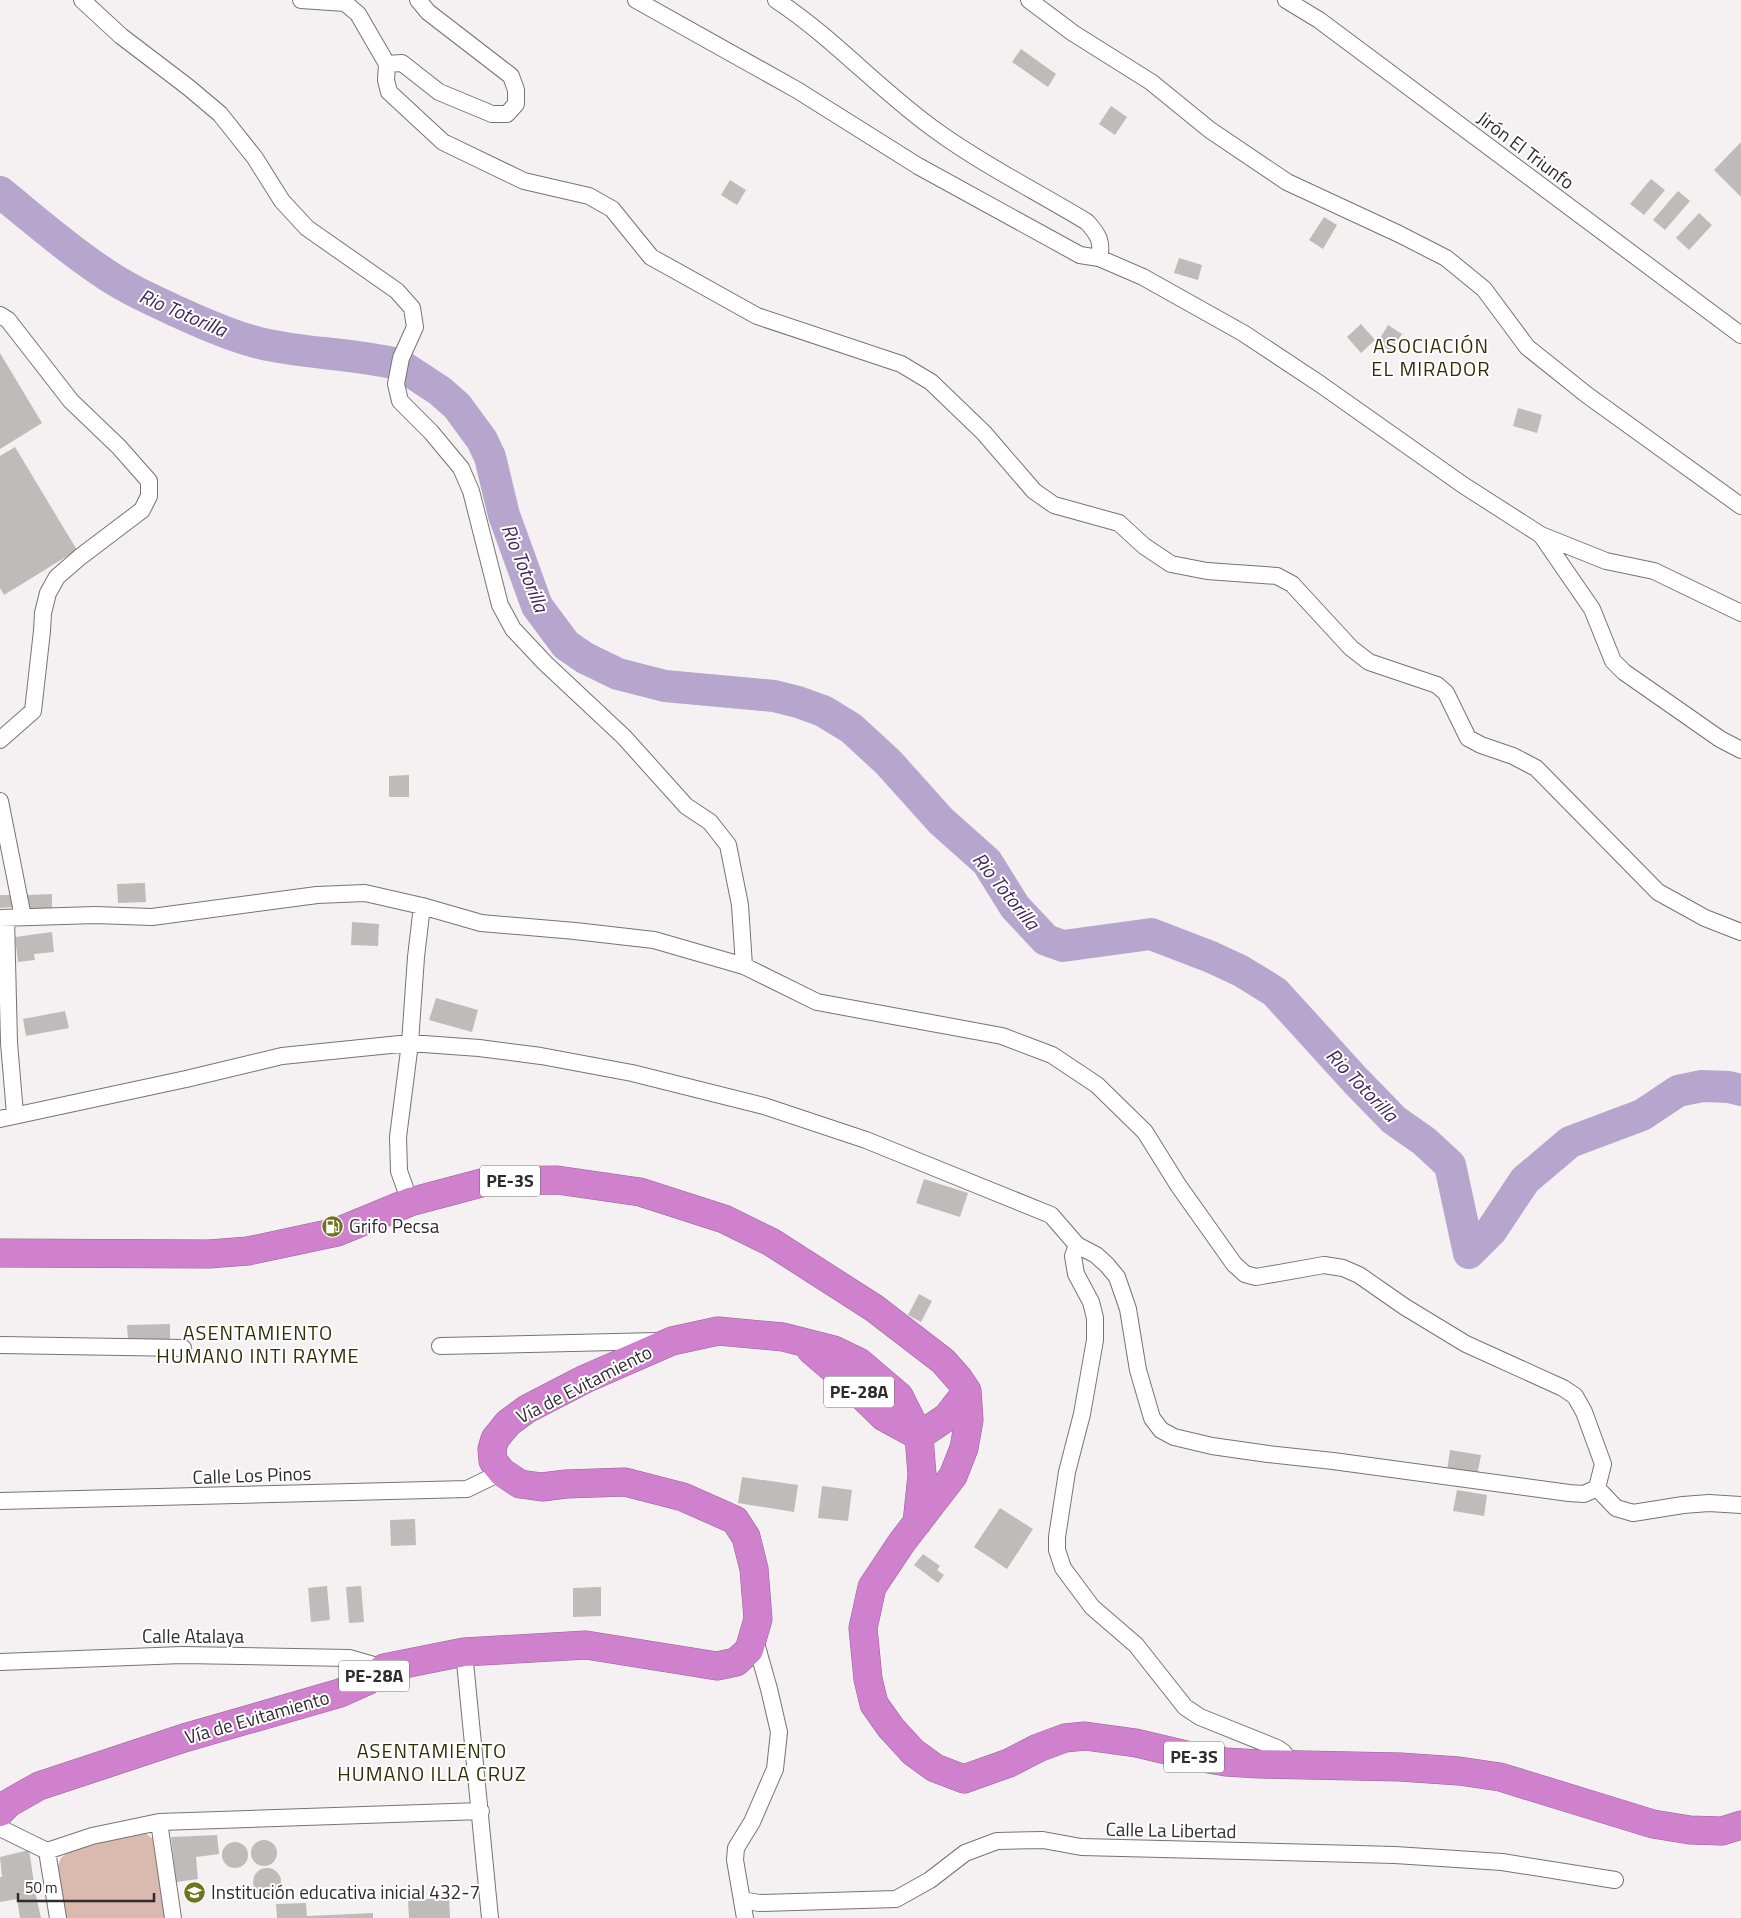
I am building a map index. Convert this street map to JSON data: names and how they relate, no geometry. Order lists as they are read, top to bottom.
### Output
{
  "streets": {
    "highway": ["PE-3S", "Vía de Evitamiento", "PE-28A"],
    "street": [
      "Jirón El Triunfo",
      "Calle Los Pinos",
      "Calle Atalaya",
      "Calle La Libertad"
    ]
  },
  "crossings": [
    ["Vía de Evitamiento", "Calle Los Pinos"],
    ["Vía de Evitamiento", "Calle Atalaya"]
  ],
  "districts": ["ASOCIACIÓN EL MIRADOR", "ASENTAMIENTO HUMANO INTI RAYME", "ASENTAMIENTO HUMANO ILLA CRUZ"],
  "water": ["Rio Totorilla"],
  "places": {
    "fuel station": ["Grifo Pecsa"],
    "school or university": ["Institución educativa inicial 432-7"]
  },
  "scale_bar": "50 m"
}
